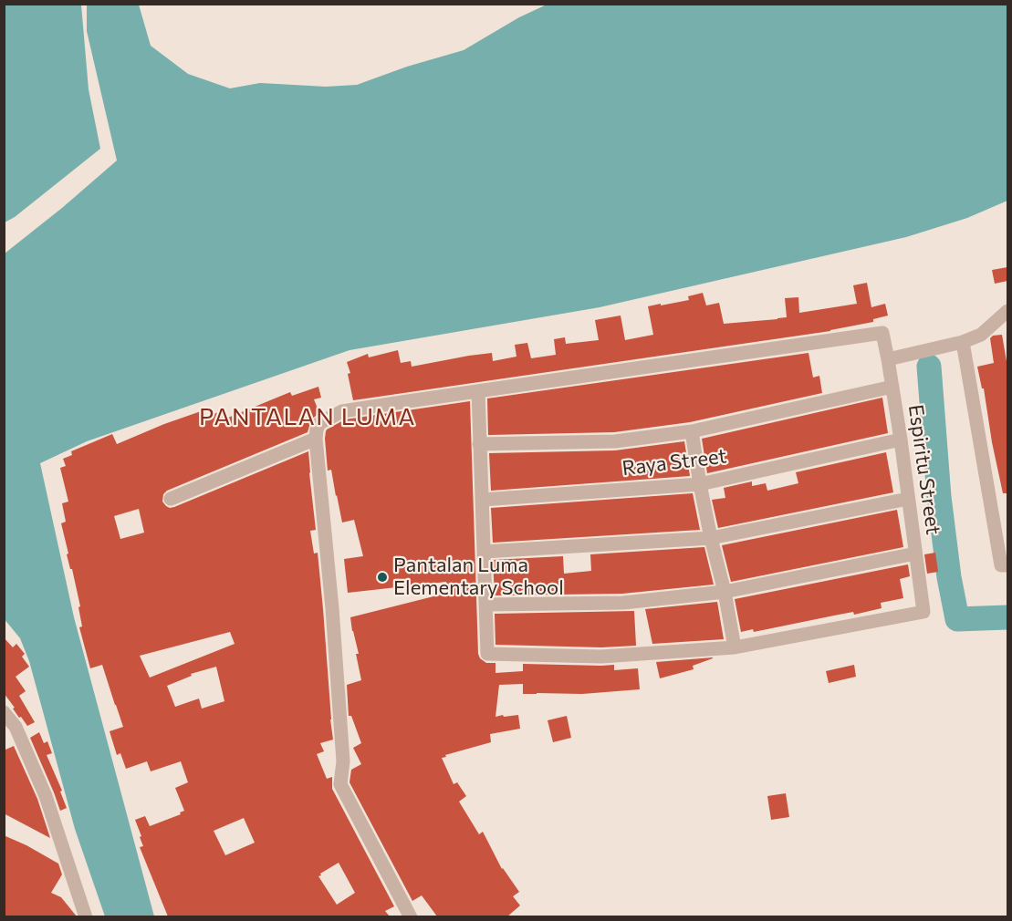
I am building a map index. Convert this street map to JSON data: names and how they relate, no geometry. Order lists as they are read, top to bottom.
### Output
{
  "streets": {
    "street": ["Raya Street", "Espiritu Street"]
  },
  "crossings": [
    ["Raya Street", "Espiritu Street"]
  ],
  "districts": ["PANTALAN LUMA"],
  "places": ["Pantalan Luma Elementary School"]
}
